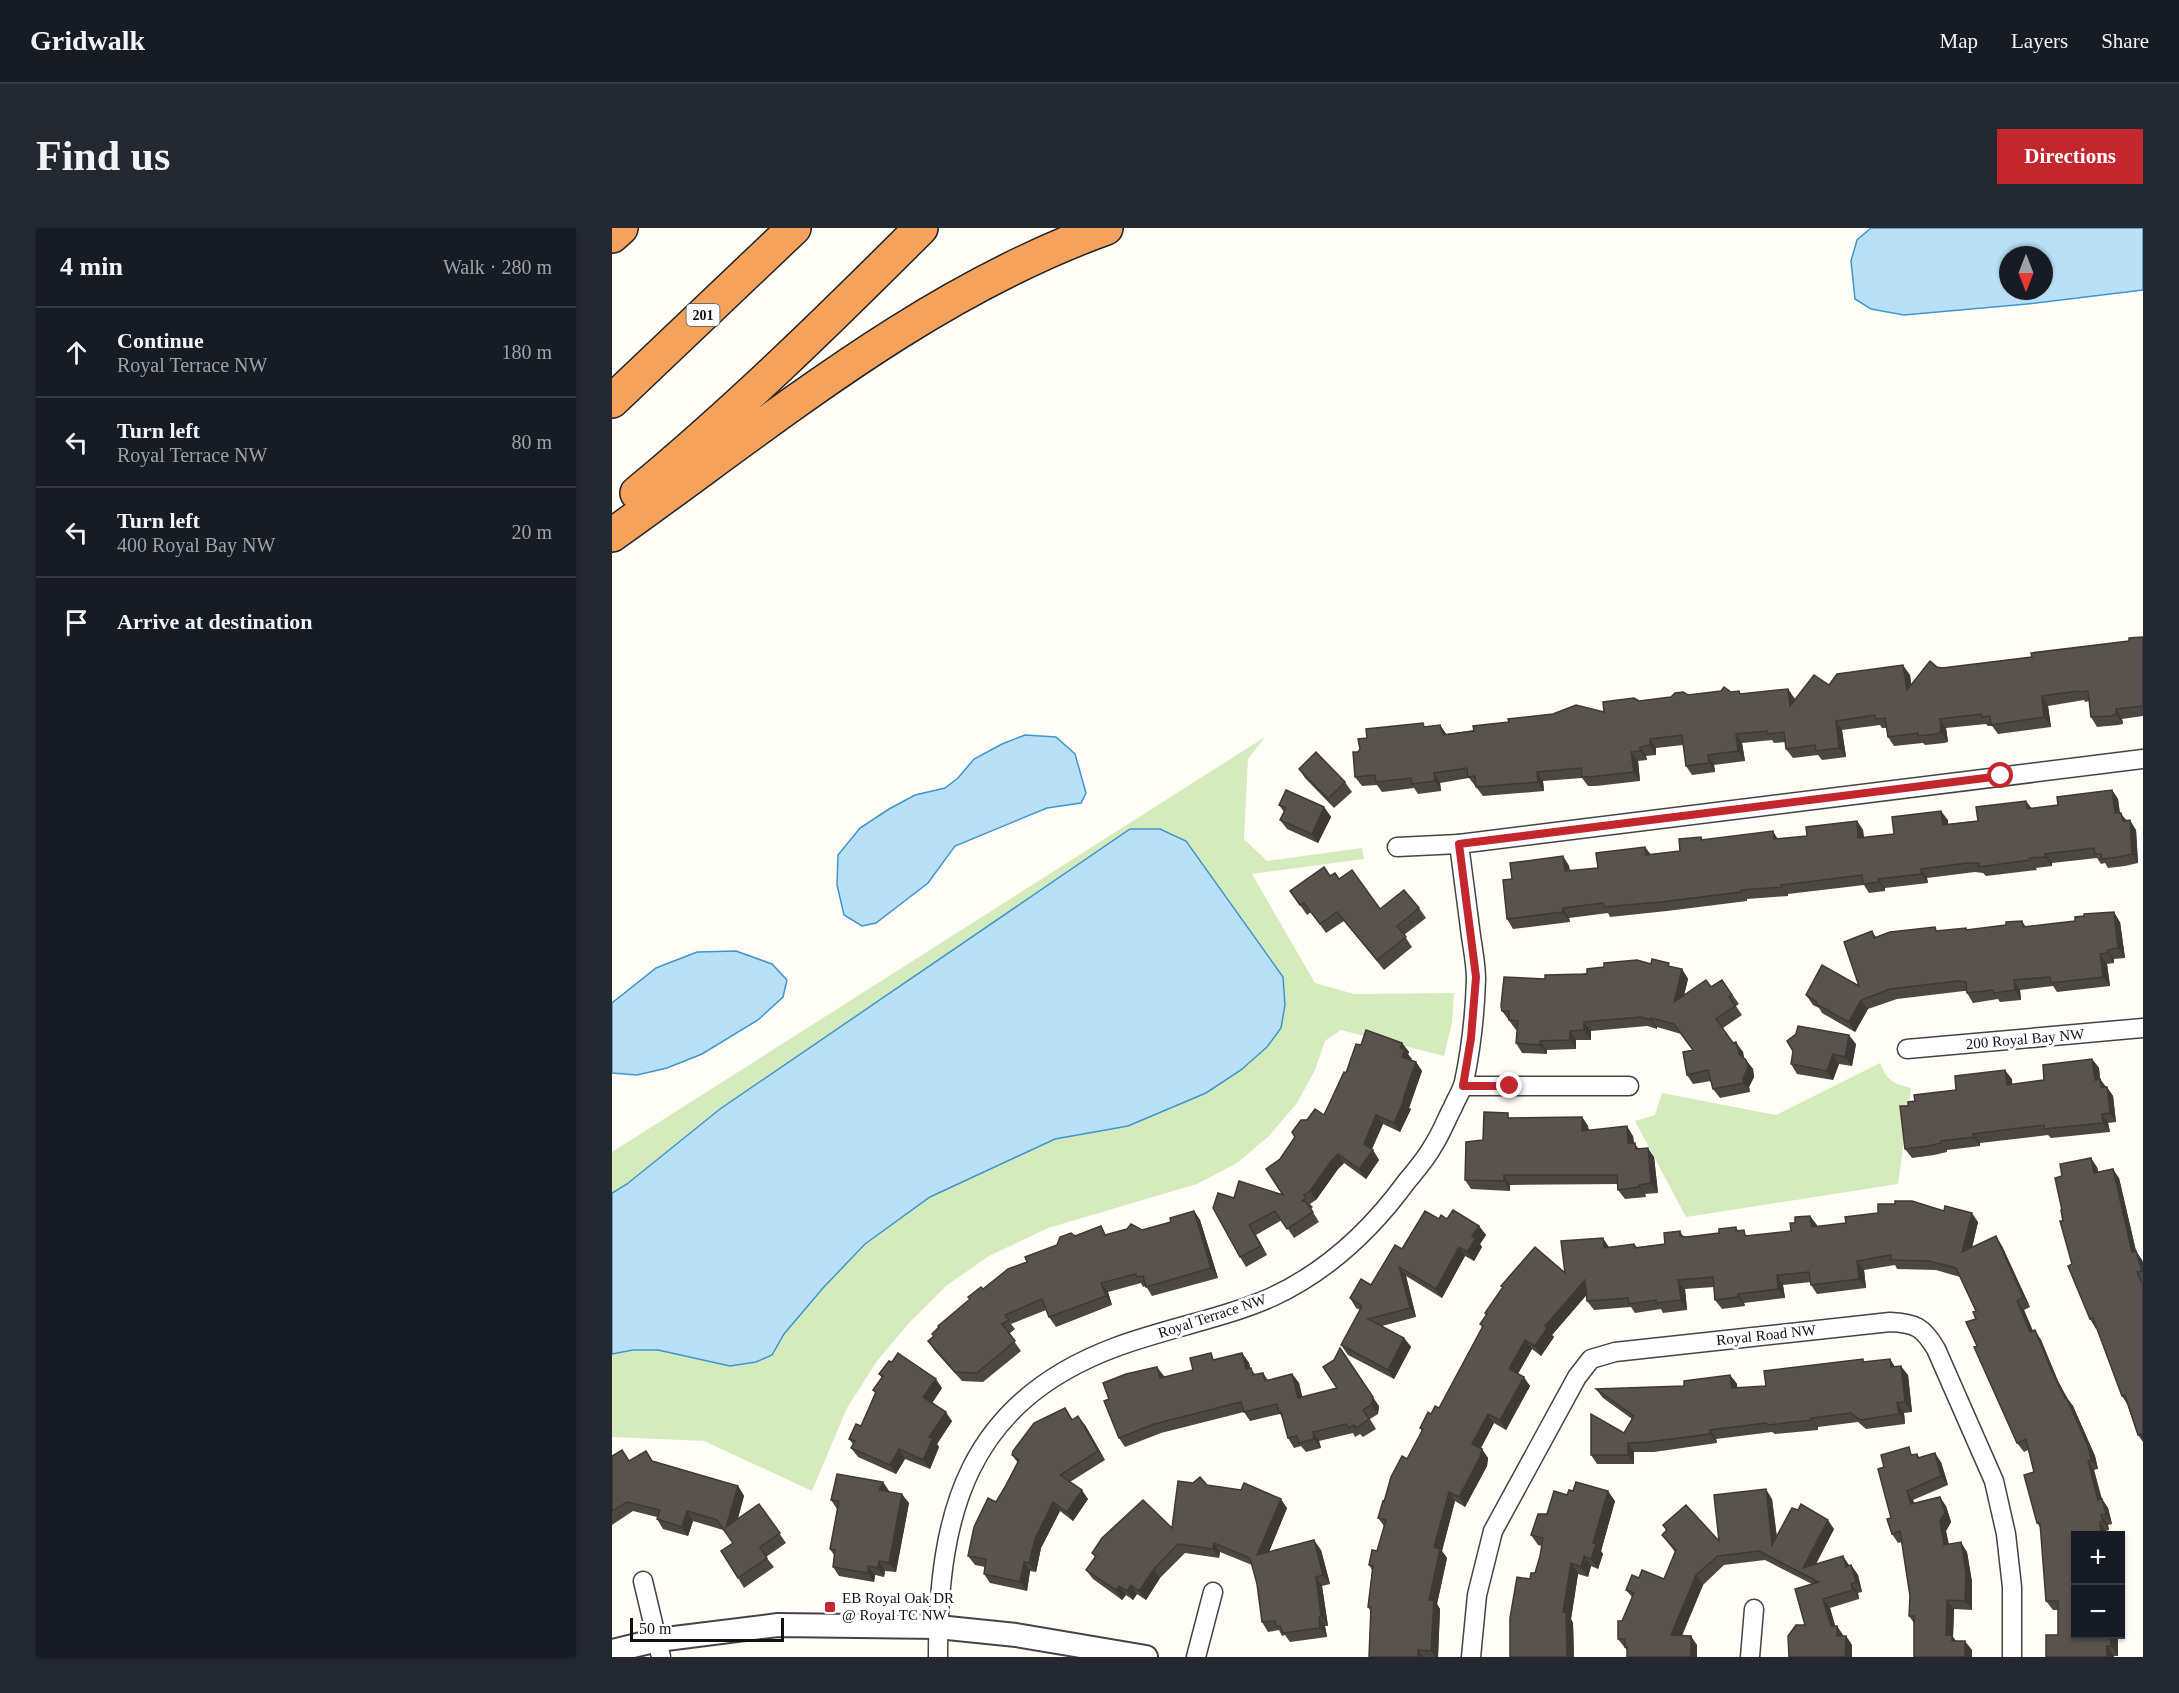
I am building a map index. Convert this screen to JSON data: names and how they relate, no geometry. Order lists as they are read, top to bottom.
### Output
{
  "streets": {
    "highway": ["201"],
    "street": ["200 Royal Bay NW", "Royal Terrace NW", "Royal Road NW"]
  },
  "places": {
    "transit": ["EB Royal Oak DR @ Royal TC NW"]
  },
  "scale_bar": "50 m",
  "north": "bottom",
  "page": {
    "header": "Gridwalk",
    "nav": ["Map", "Layers", "Share"],
    "buttons": "Directions",
    "title": "Find us",
    "heading": ["4 min", "Walk · 280 m"],
    "list": [
      ["Continue", "Royal Terrace NW", "180 m"],
      ["Turn left", "Royal Terrace NW", "80 m"],
      ["Turn left", "400 Royal Bay NW", "20 m"],
      "Arrive at destination"
    ],
    "map_buttons": ["+", "−"],
    "scale": "50 m"
  }
}
